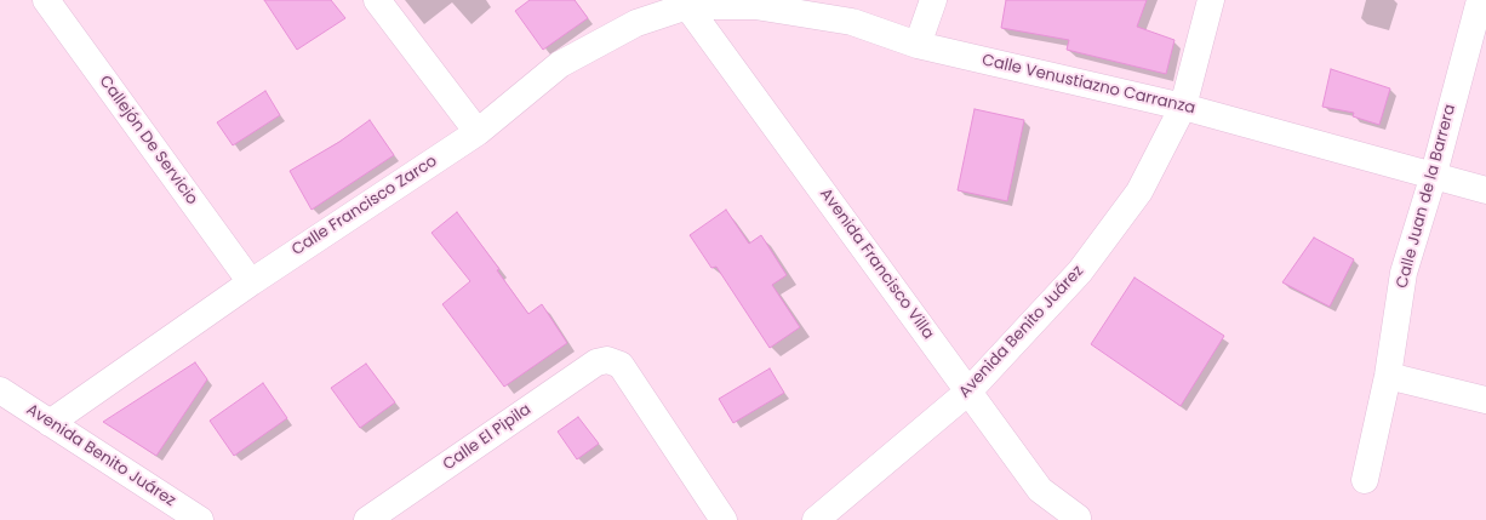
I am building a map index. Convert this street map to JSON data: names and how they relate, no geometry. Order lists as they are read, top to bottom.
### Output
{
  "streets": {
    "street": [
      "Calle Venustiazno Carranza",
      "Callejón De Servicio",
      "Calle Juan de la Barrera",
      "Calle Francisco Zarco",
      "Avenida Francisco Villa",
      "Avenida Benito Juárez",
      "Calle El Pipila"
    ]
  },
  "crossings": [
    ["Calle Venustiazno Carranza", "Calle Juan de la Barrera"],
    ["Calle Venustiazno Carranza", "Calle Francisco Zarco"],
    ["Calle Venustiazno Carranza", "Avenida Francisco Villa"],
    ["Calle Venustiazno Carranza", "Avenida Benito Juárez"],
    ["Callejón De Servicio", "Calle Francisco Zarco"],
    ["Calle Francisco Zarco", "Avenida Francisco Villa"],
    ["Calle Francisco Zarco", "Avenida Benito Juárez"],
    ["Avenida Francisco Villa", "Avenida Benito Juárez"]
  ]
}
